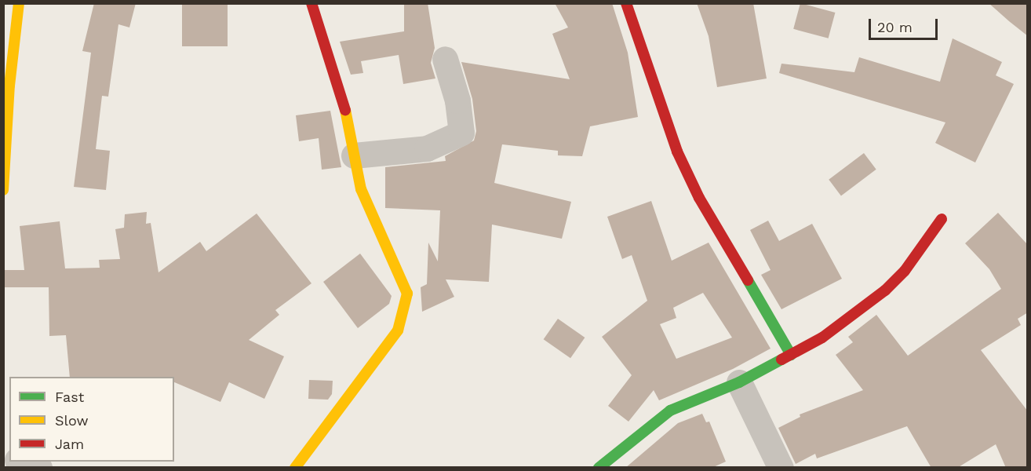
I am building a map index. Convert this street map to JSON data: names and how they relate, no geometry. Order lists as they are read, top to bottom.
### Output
{
  "legend": ["Fast", "Slow", "Jam"],
  "scale_bar": "20 m"
}
